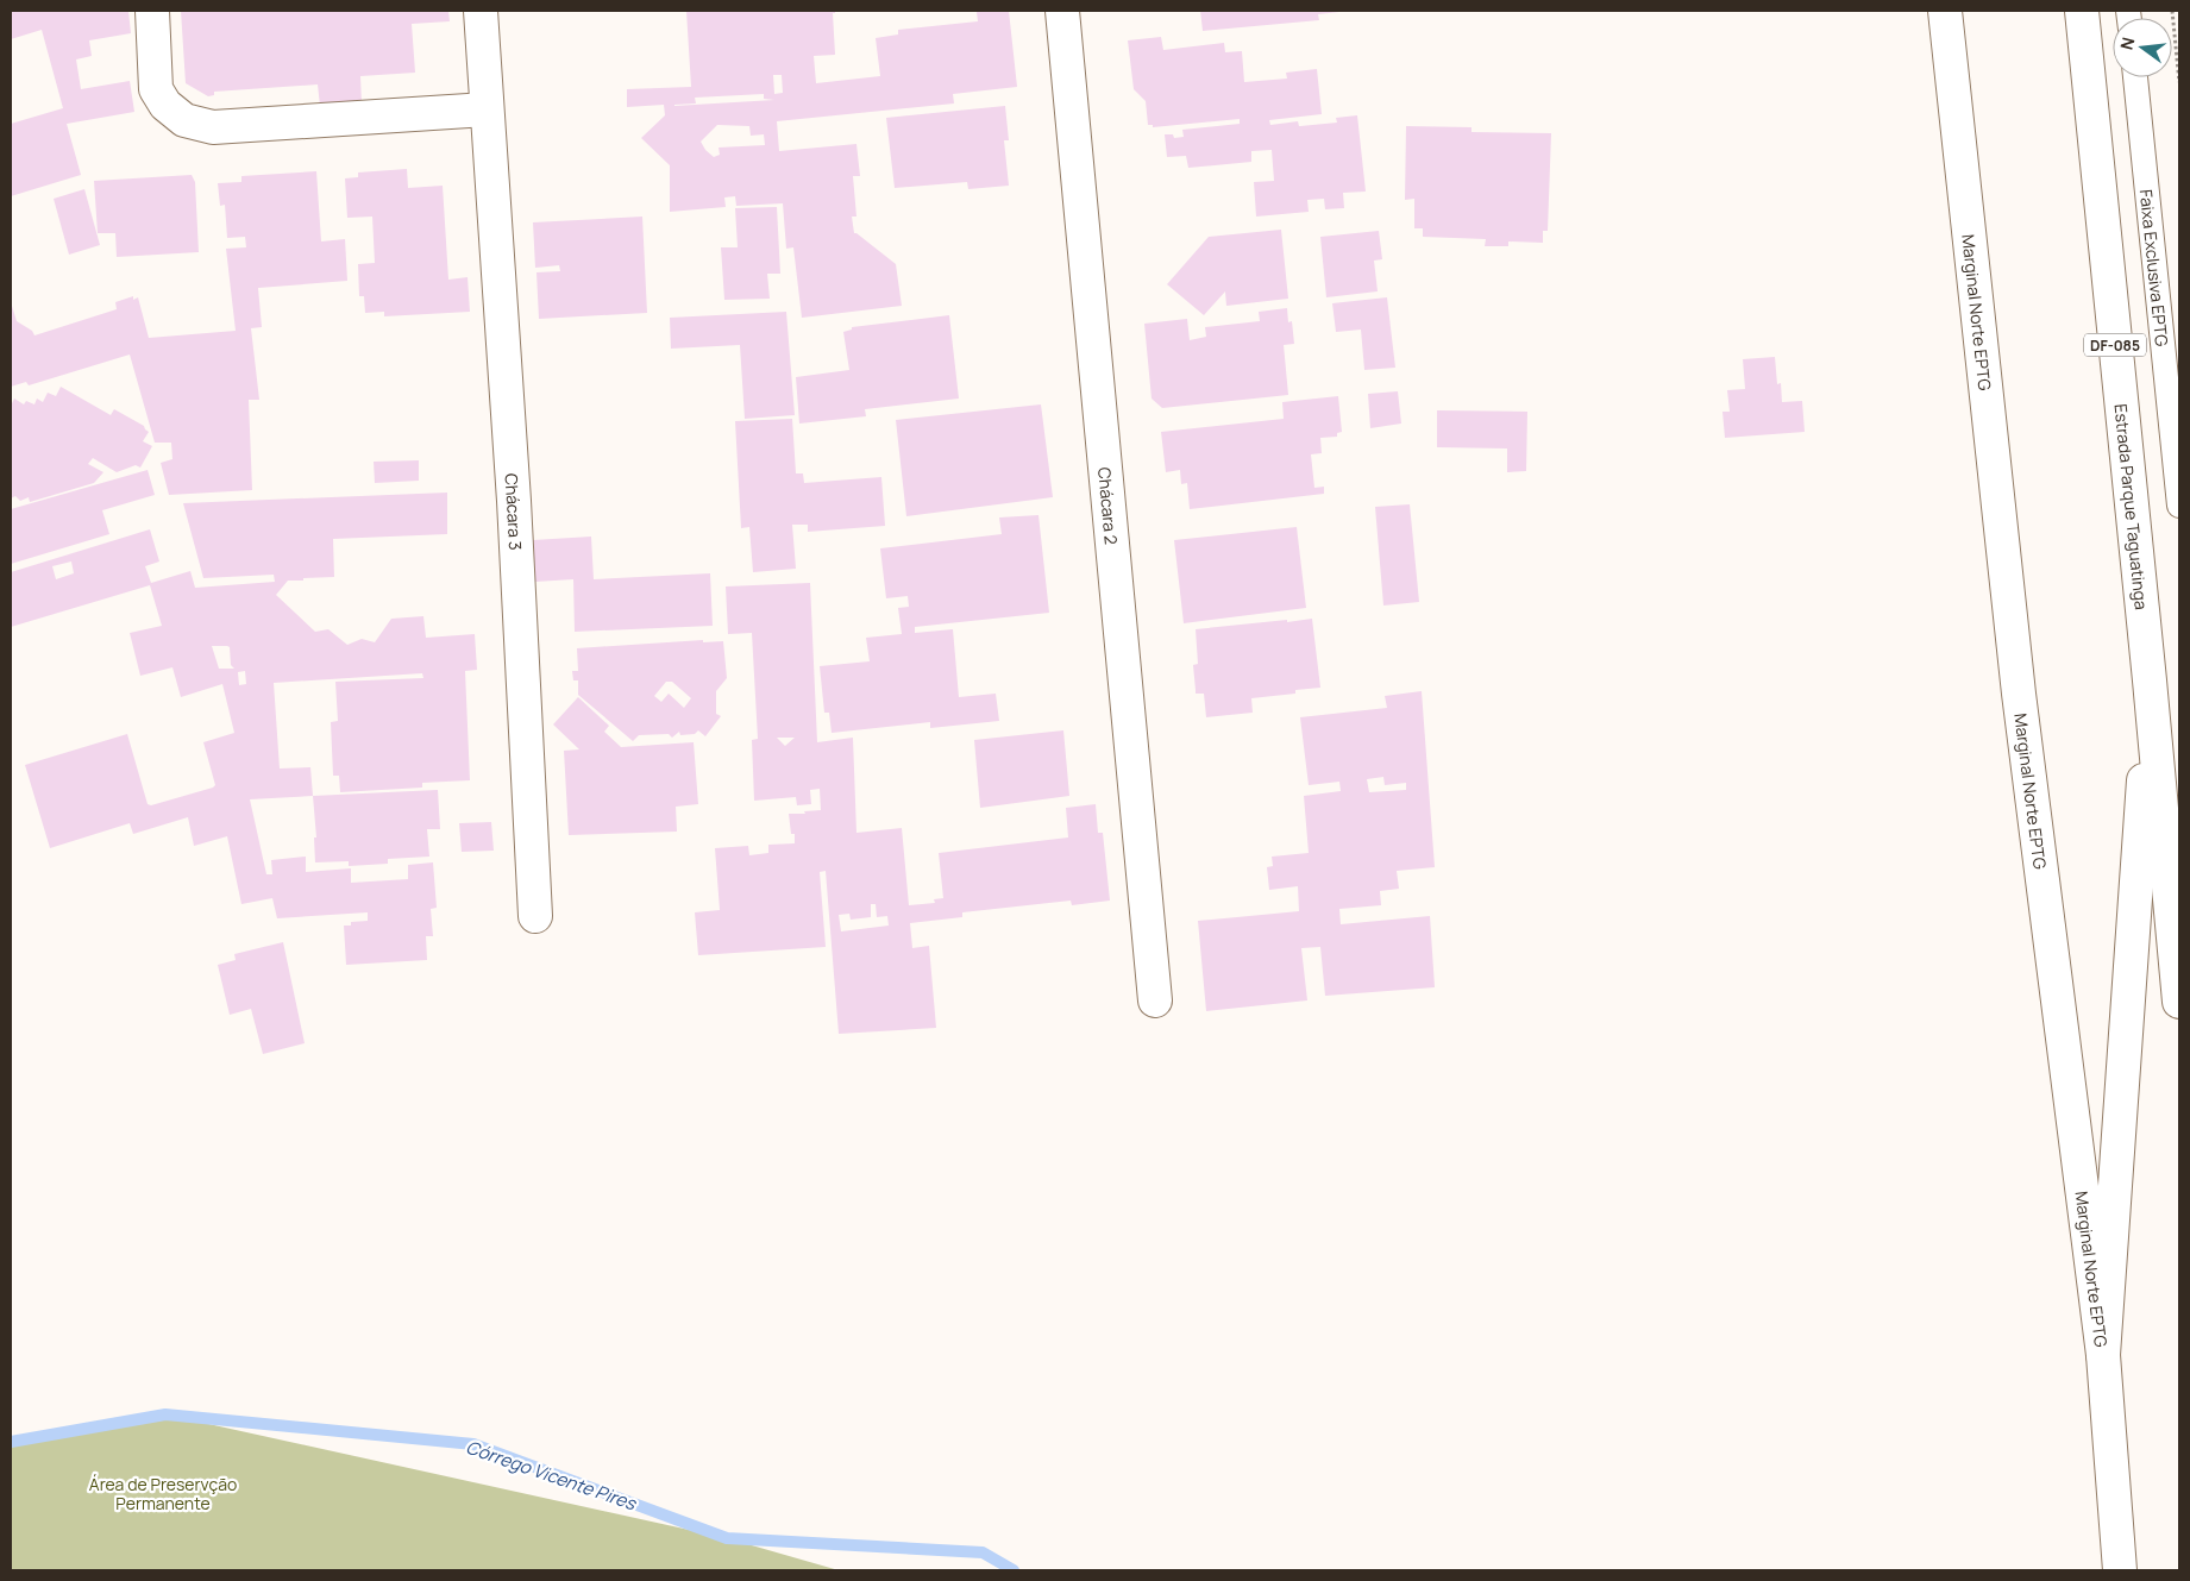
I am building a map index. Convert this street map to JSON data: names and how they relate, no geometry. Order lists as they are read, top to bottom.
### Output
{
  "streets": {
    "main road": [
      "Marginal Norte EPTG",
      "DF-085",
      "Chácara 2",
      "Estrada Parque Taguatinga",
      "Chácara 3"
    ],
    "lane": ["Faixa Exclusiva EPTG"]
  },
  "water": ["Córrego Vicente Pires"],
  "parks": ["Área de Preservção Permanente"],
  "north": "left"
}
